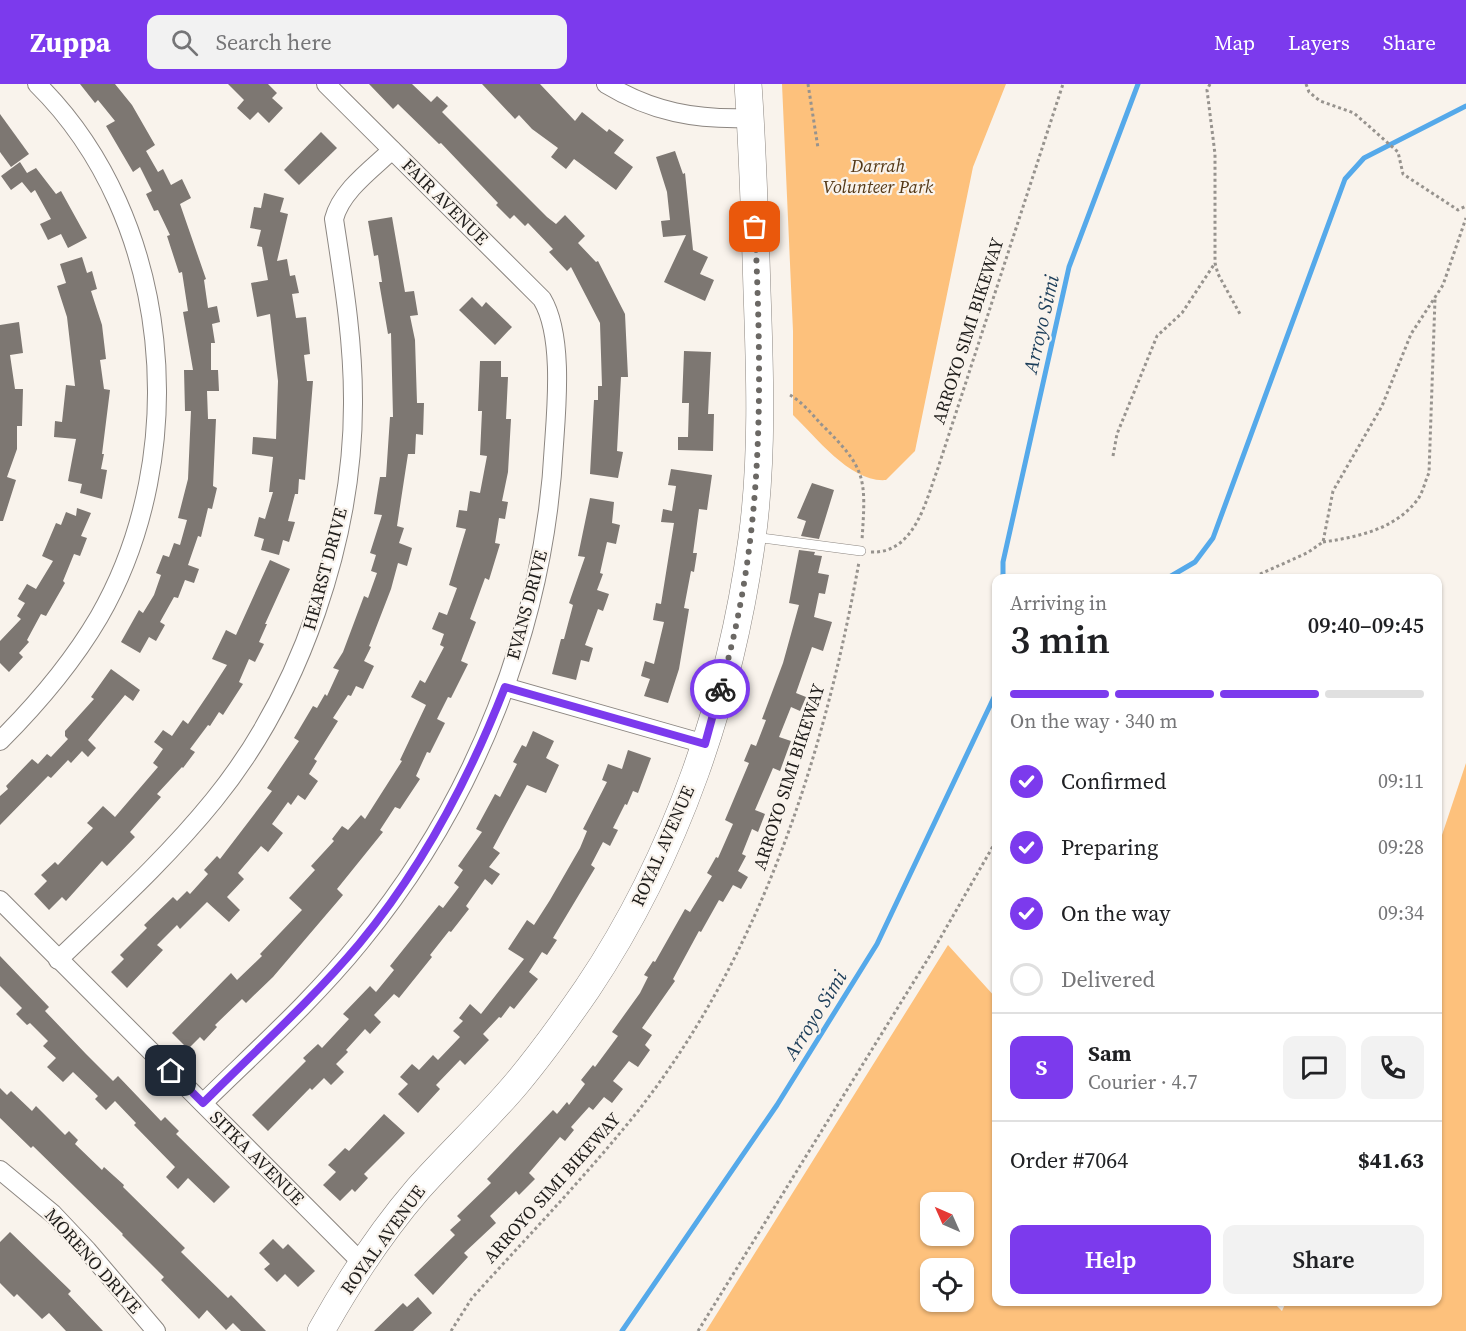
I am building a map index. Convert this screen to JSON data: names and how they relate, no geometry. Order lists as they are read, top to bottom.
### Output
{
  "streets": {
    "main road": ["ROYAL AVENUE"],
    "street": [
      "FAIR AVENUE",
      "HEARST DRIVE",
      "EVANS DRIVE",
      "SITKA AVENUE",
      "MORENO DRIVE"
    ],
    "path": ["ARROYO SIMI BIKEWAY"]
  },
  "crossings": [
    ["FAIR AVENUE", "HEARST DRIVE"],
    ["FAIR AVENUE", "EVANS DRIVE"],
    ["HEARST DRIVE", "SITKA AVENUE"],
    ["EVANS DRIVE", "SITKA AVENUE"],
    ["ROYAL AVENUE", "SITKA AVENUE"]
  ],
  "water": ["Arroyo Simi"],
  "parks": ["Darrah Volunteer Park"],
  "north": "top left",
  "page": {
    "header": "Zuppa",
    "search": "Search here",
    "nav": ["Map", "Layers", "Share"],
    "heading": ["3 min", "Arriving in", "09:40–09:45"],
    "panel": [
      "Sam",
      "Courier · 4.7",
      "Order #7064",
      "$41.63"
    ],
    "bar": "On the way · 340 m",
    "list": [
      ["Confirmed", "09:11"],
      ["Preparing", "09:28"],
      ["On the way", "09:34"],
      "Delivered"
    ],
    "round": "S",
    "buttons": ["Help", "Share"]
  }
}
